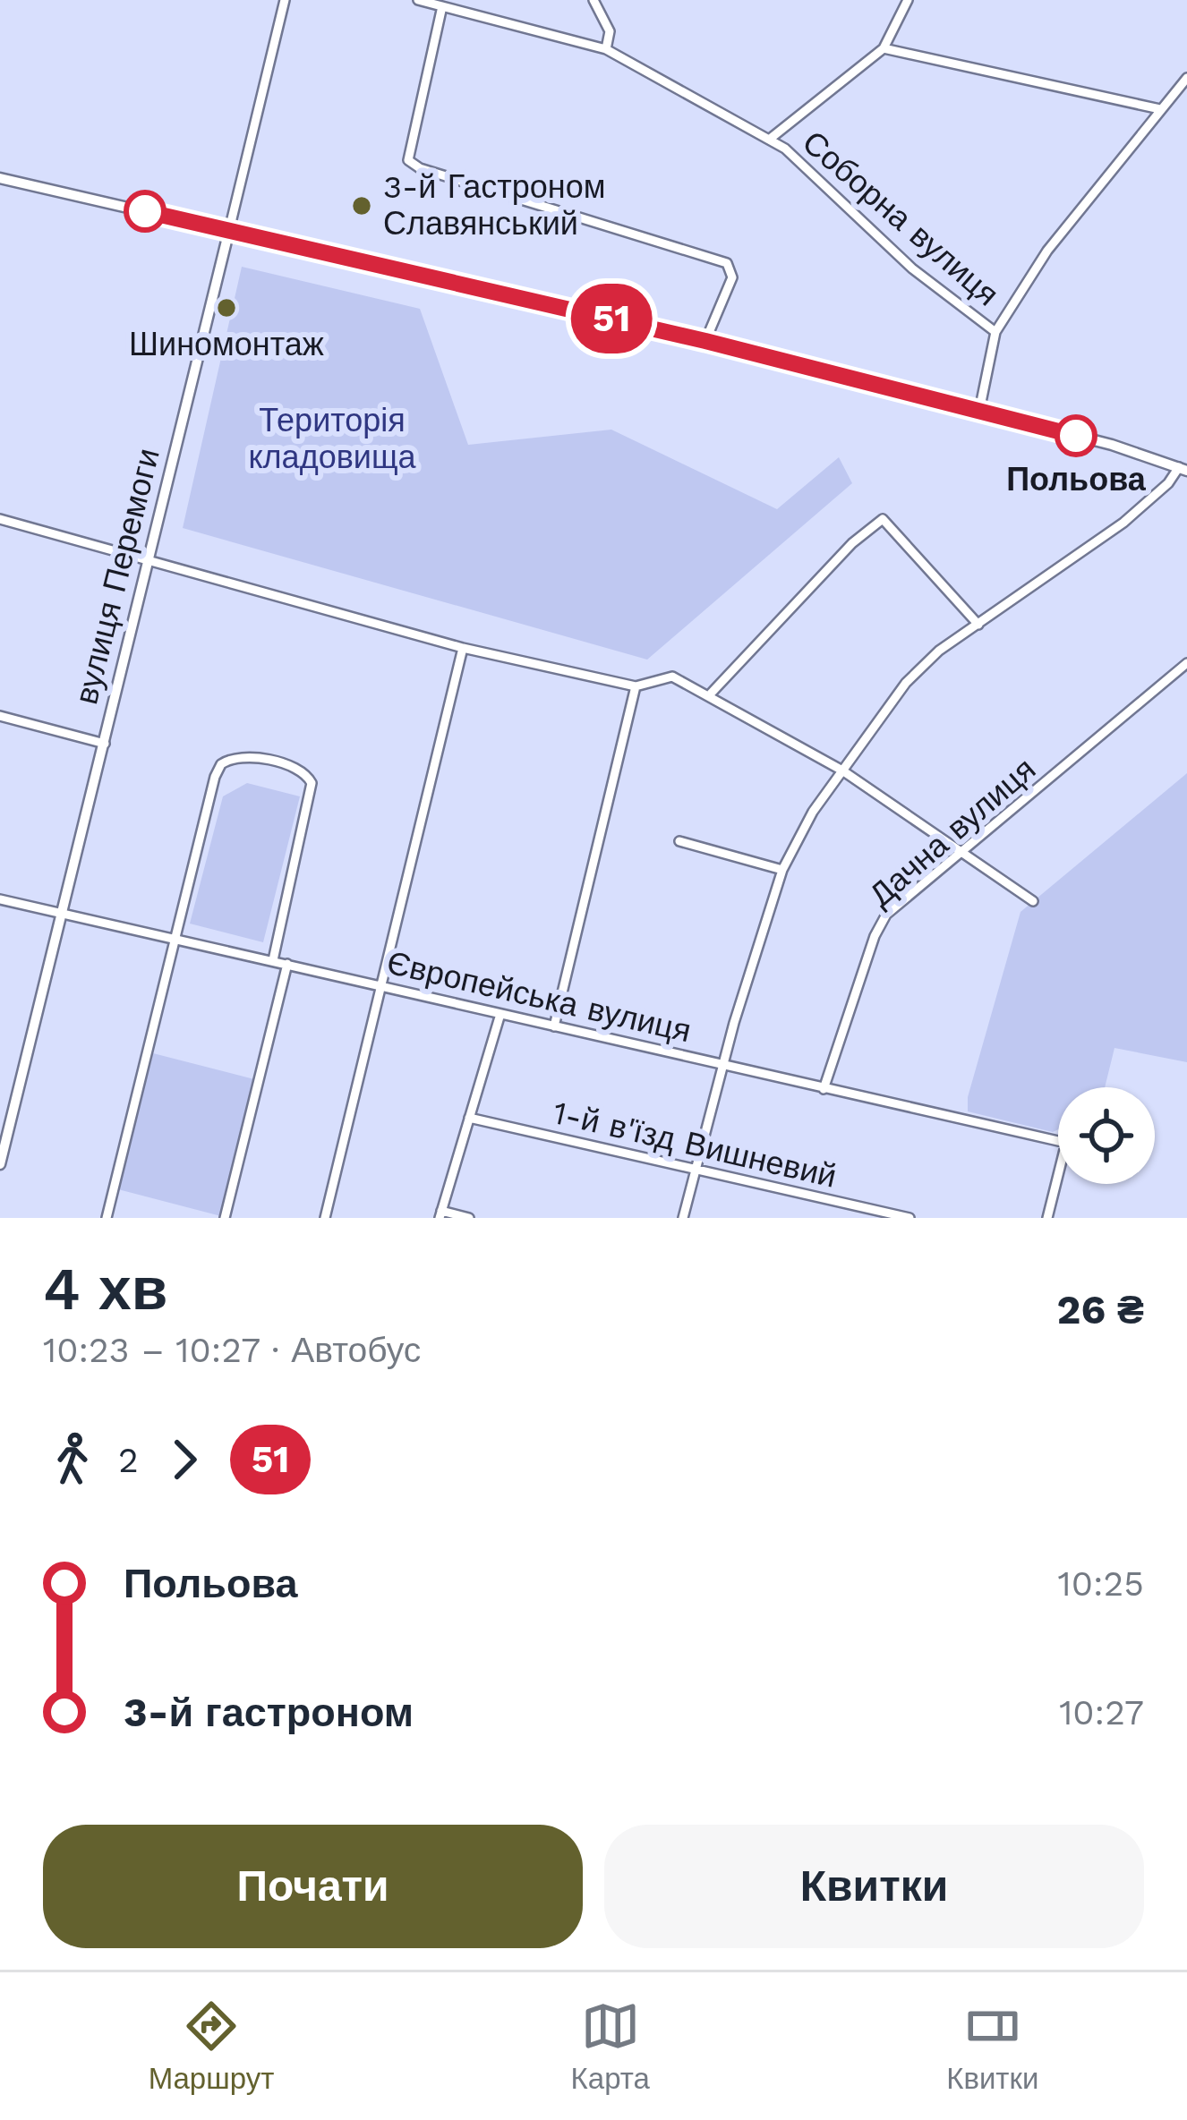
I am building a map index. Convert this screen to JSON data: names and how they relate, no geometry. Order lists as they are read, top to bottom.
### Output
{
  "streets": {
    "street": [
      "Соборна вулиця",
      "вулиця Перемоги",
      "Дачна вулиця",
      "Європейська вулиця",
      "1-й в'їзд Вишневий"
    ]
  },
  "crossings": [
    ["вулиця Перемоги", "Європейська вулиця"],
    ["Дачна вулиця", "Європейська вулиця"]
  ],
  "parks": ["Територія кладовища"],
  "places": ["3-й Гастроном Славянський", "Шиномонтаж", "Польова"],
  "lines": ["bus line 51"],
  "page": {
    "on_map": "51",
    "heading": ["4 хв", "10:23 – 10:27 · Автобус", "26 ₴"],
    "legs": ["2", "51"],
    "list": [
      {
        "name": "Польова",
        "value": "10:25"
      },
      {
        "name": "3-й гастроном",
        "value": "10:27"
      }
    ],
    "buttons": ["Почати", "Квитки"],
    "tabs": ["Маршрут", "Карта", "Квитки"]
  }
}
